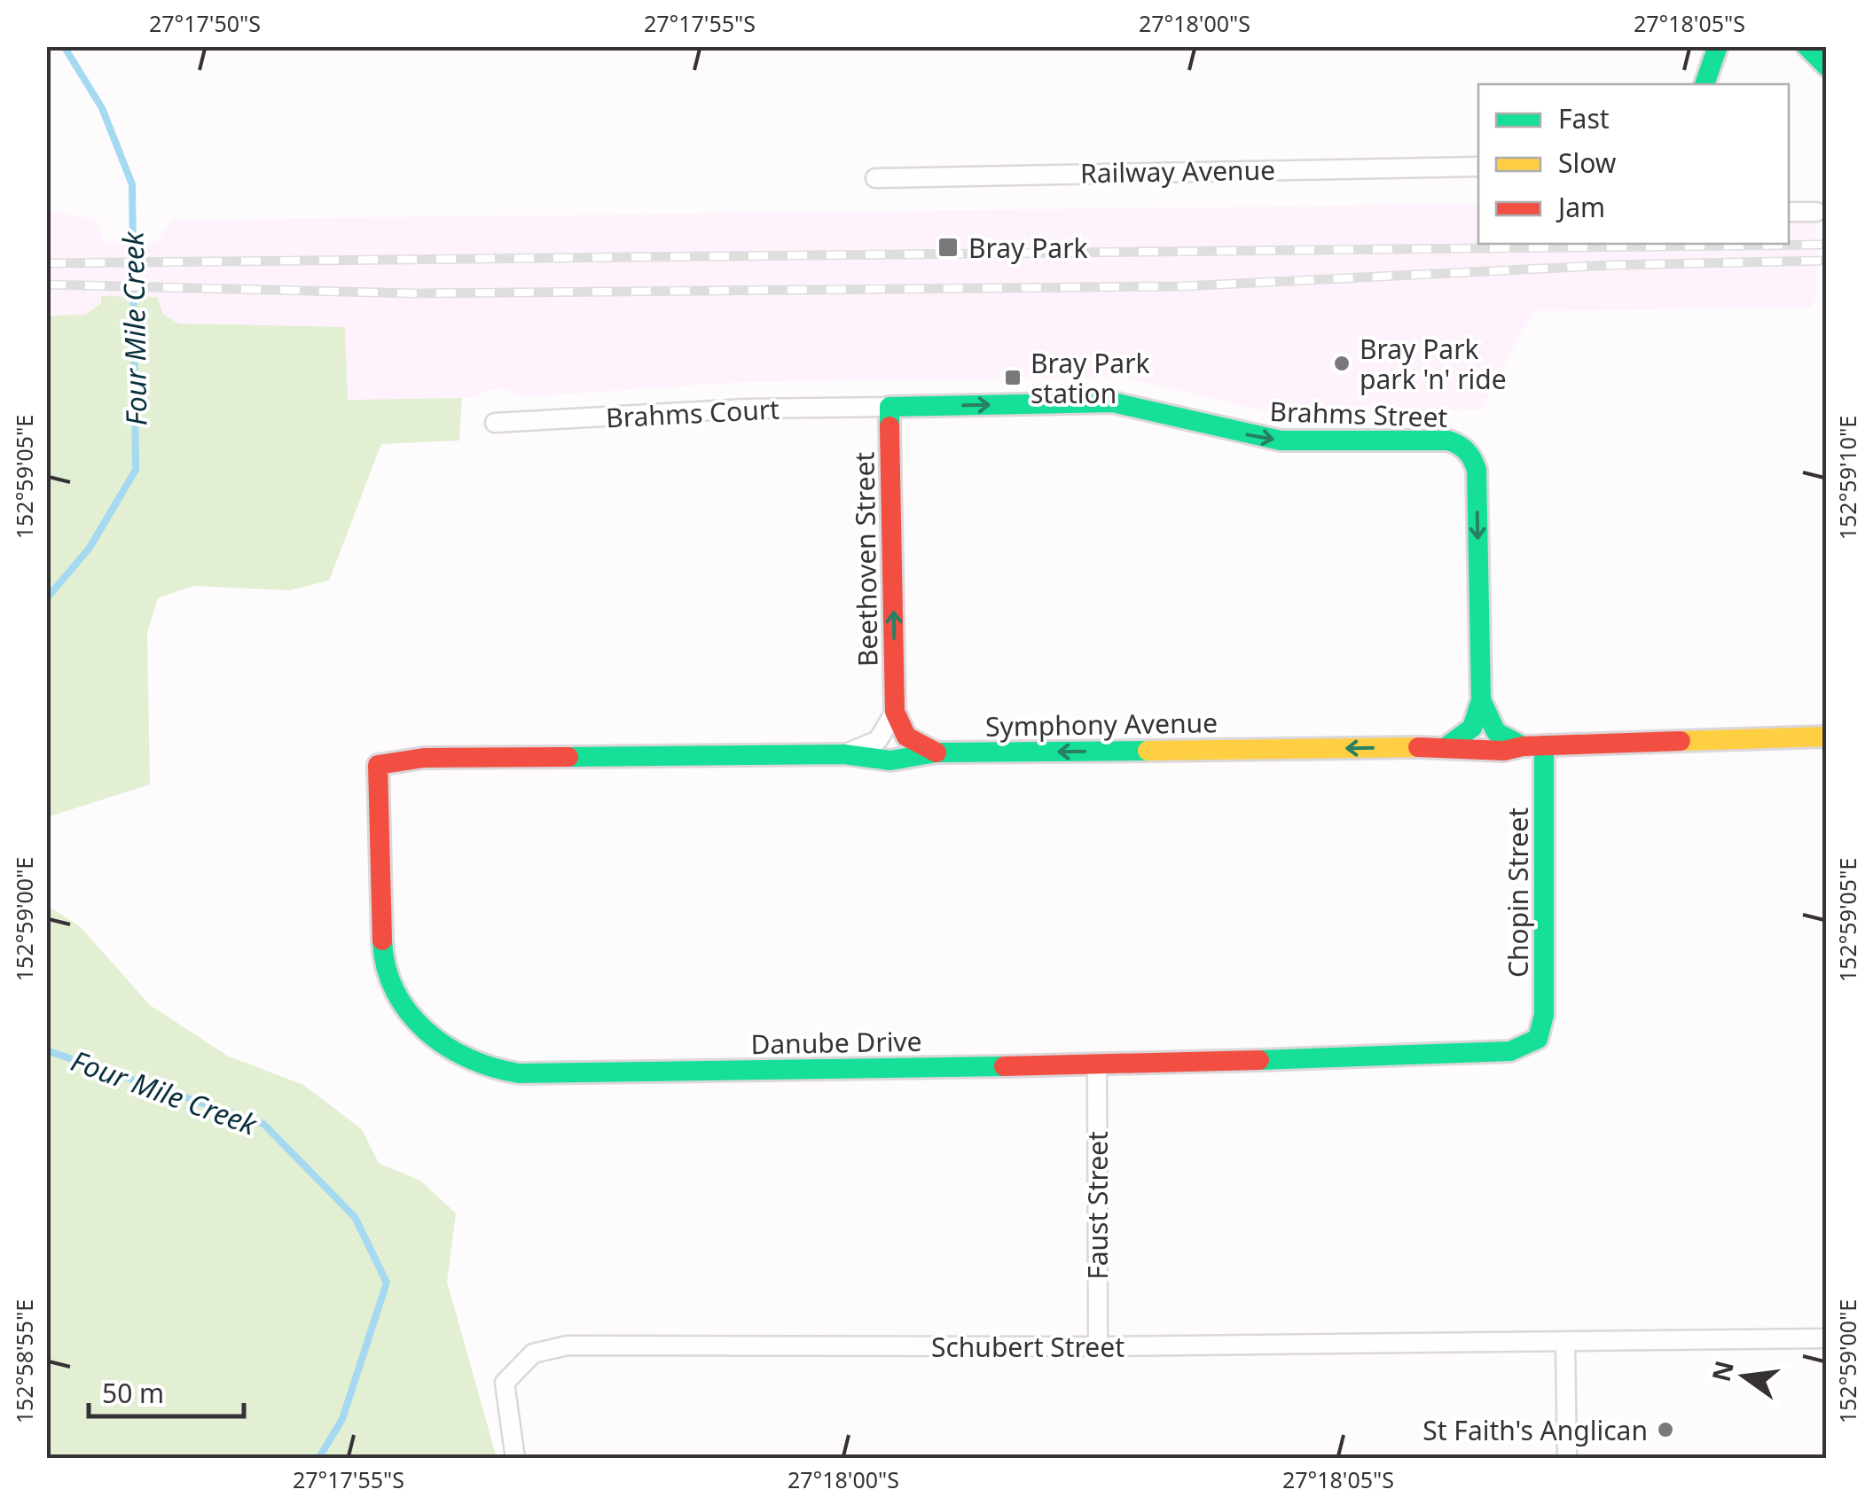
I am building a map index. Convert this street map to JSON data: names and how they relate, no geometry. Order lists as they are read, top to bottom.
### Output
{
  "streets": {
    "street": [
      "Railway Avenue",
      "Brahms Court",
      "Brahms Street",
      "Beethoven Street",
      "Symphony Avenue",
      "Chopin Street",
      "Danube Drive",
      "Faust Street",
      "Schubert Street"
    ]
  },
  "crossings": [
    ["Brahms Court", "Brahms Street"],
    ["Brahms Court", "Beethoven Street"],
    ["Brahms Street", "Beethoven Street"],
    ["Symphony Avenue", "Chopin Street"],
    ["Symphony Avenue", "Danube Drive"],
    ["Chopin Street", "Danube Drive"],
    ["Danube Drive", "Faust Street"],
    ["Faust Street", "Schubert Street"]
  ],
  "one_way": ["Beethoven Street", "Symphony Avenue"],
  "water": ["Four Mile Creek"],
  "places": {
    "transit": ["Bray Park", "Bray Park station"],
    "other": ["Bray Park park 'n' ride", "St Faith's Anglican"]
  },
  "legend": ["Fast", "Slow", "Jam"],
  "scale_bar": "50 m",
  "north": "left",
  "coordinates": [
    "27°17'50\"S",
    "27°17'55\"S",
    "27°18'00\"S",
    "27°18'05\"S",
    "152°59'05\"E",
    "152°59'10\"E",
    "152°59'00\"E",
    "152°58'55\"E"
  ]
}
